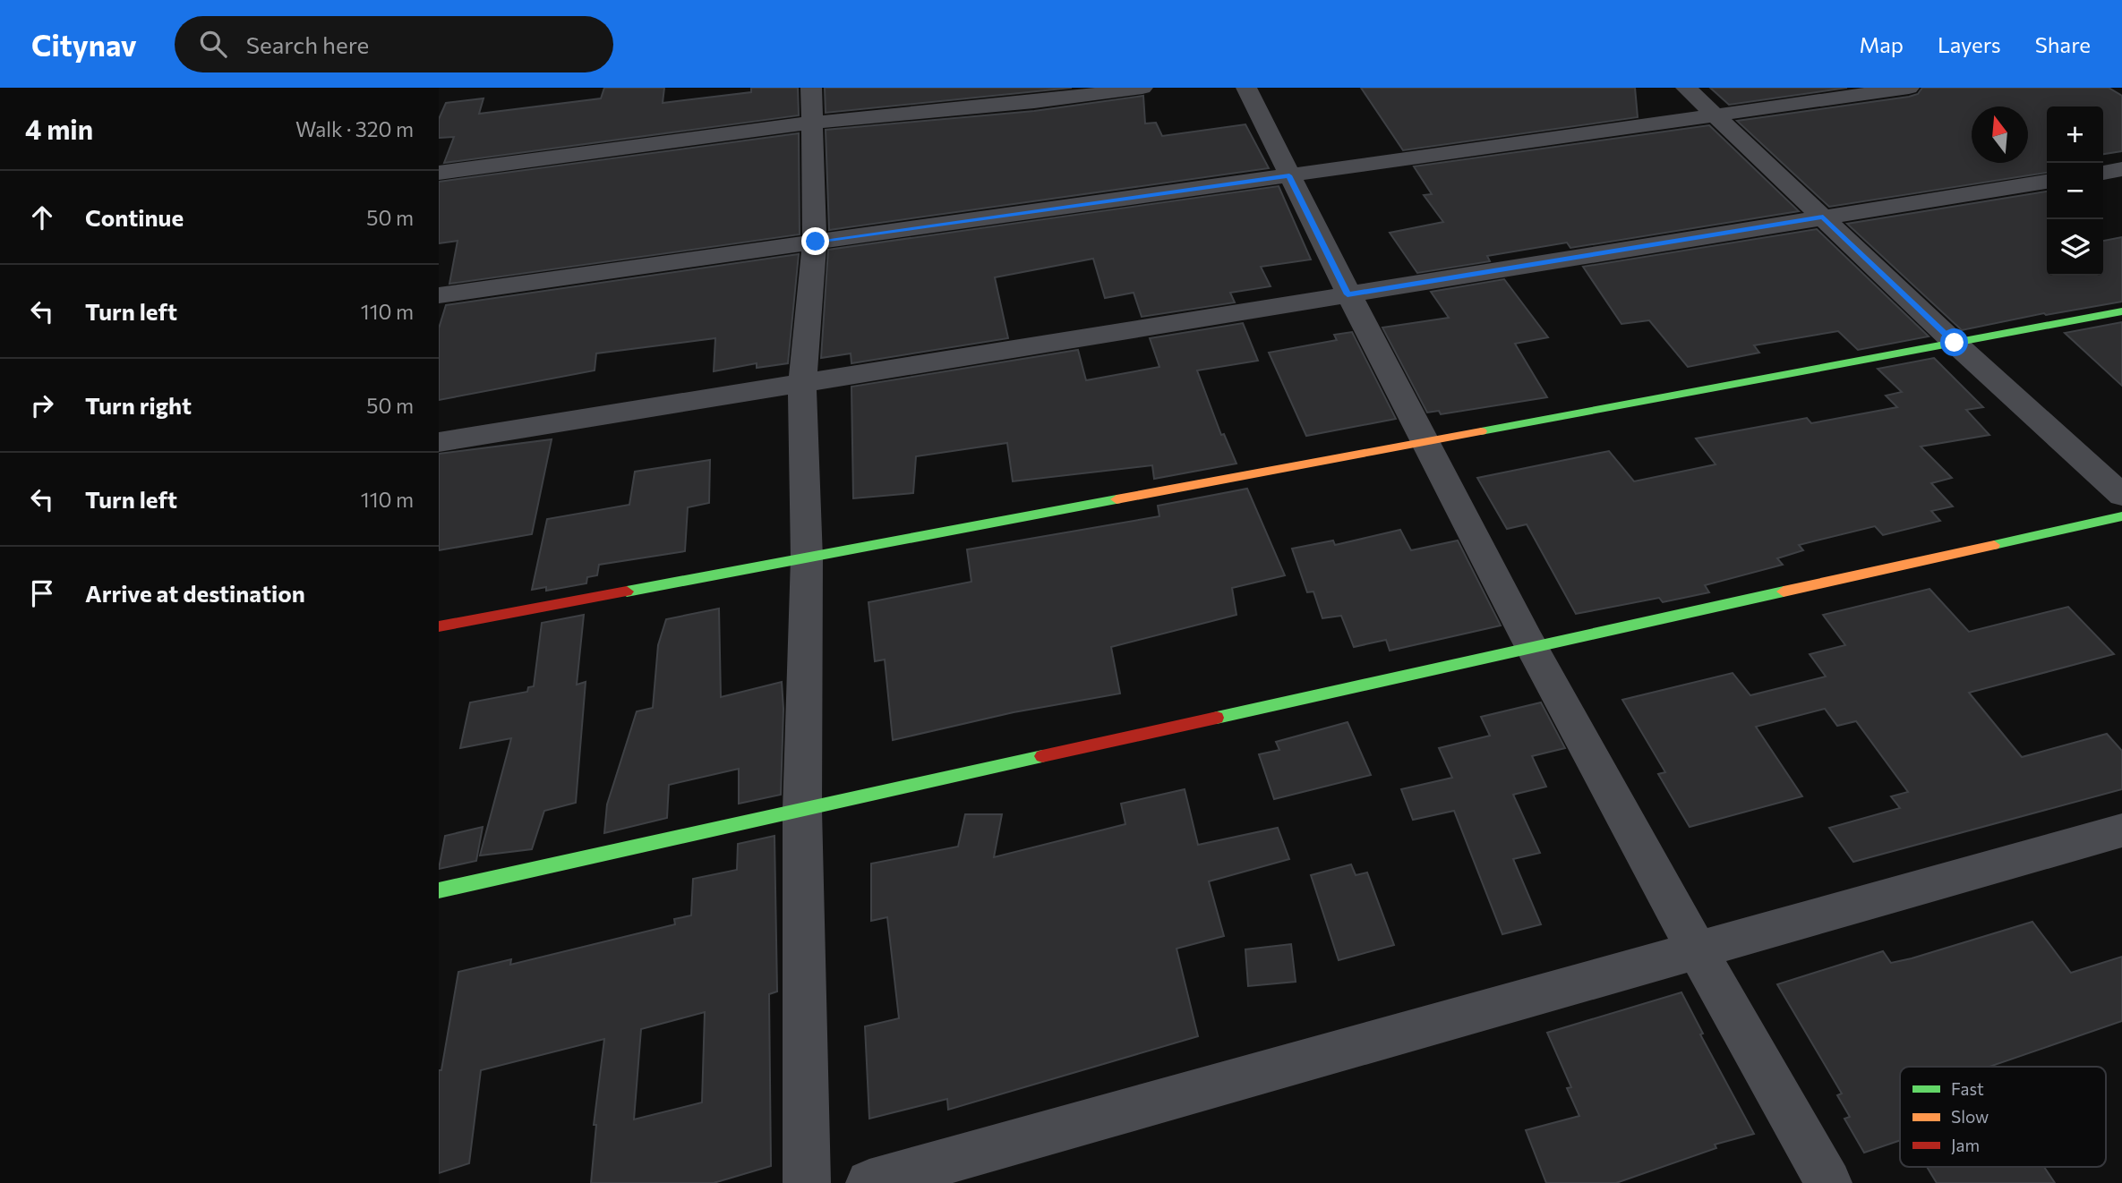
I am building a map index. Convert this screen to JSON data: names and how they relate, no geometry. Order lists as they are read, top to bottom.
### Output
{
  "legend": ["Fast", "Slow", "Jam"],
  "north": "top",
  "page": {
    "header": "Citynav",
    "search": "Search here",
    "nav": ["Map", "Layers", "Share"],
    "heading": ["4 min", "Walk · 320 m"],
    "map_buttons": ["+", "−"],
    "list": [
      ["Continue", "50 m"],
      ["Turn left", "110 m"],
      ["Turn right", "50 m"],
      ["Turn left", "110 m"],
      "Arrive at destination"
    ]
  }
}
